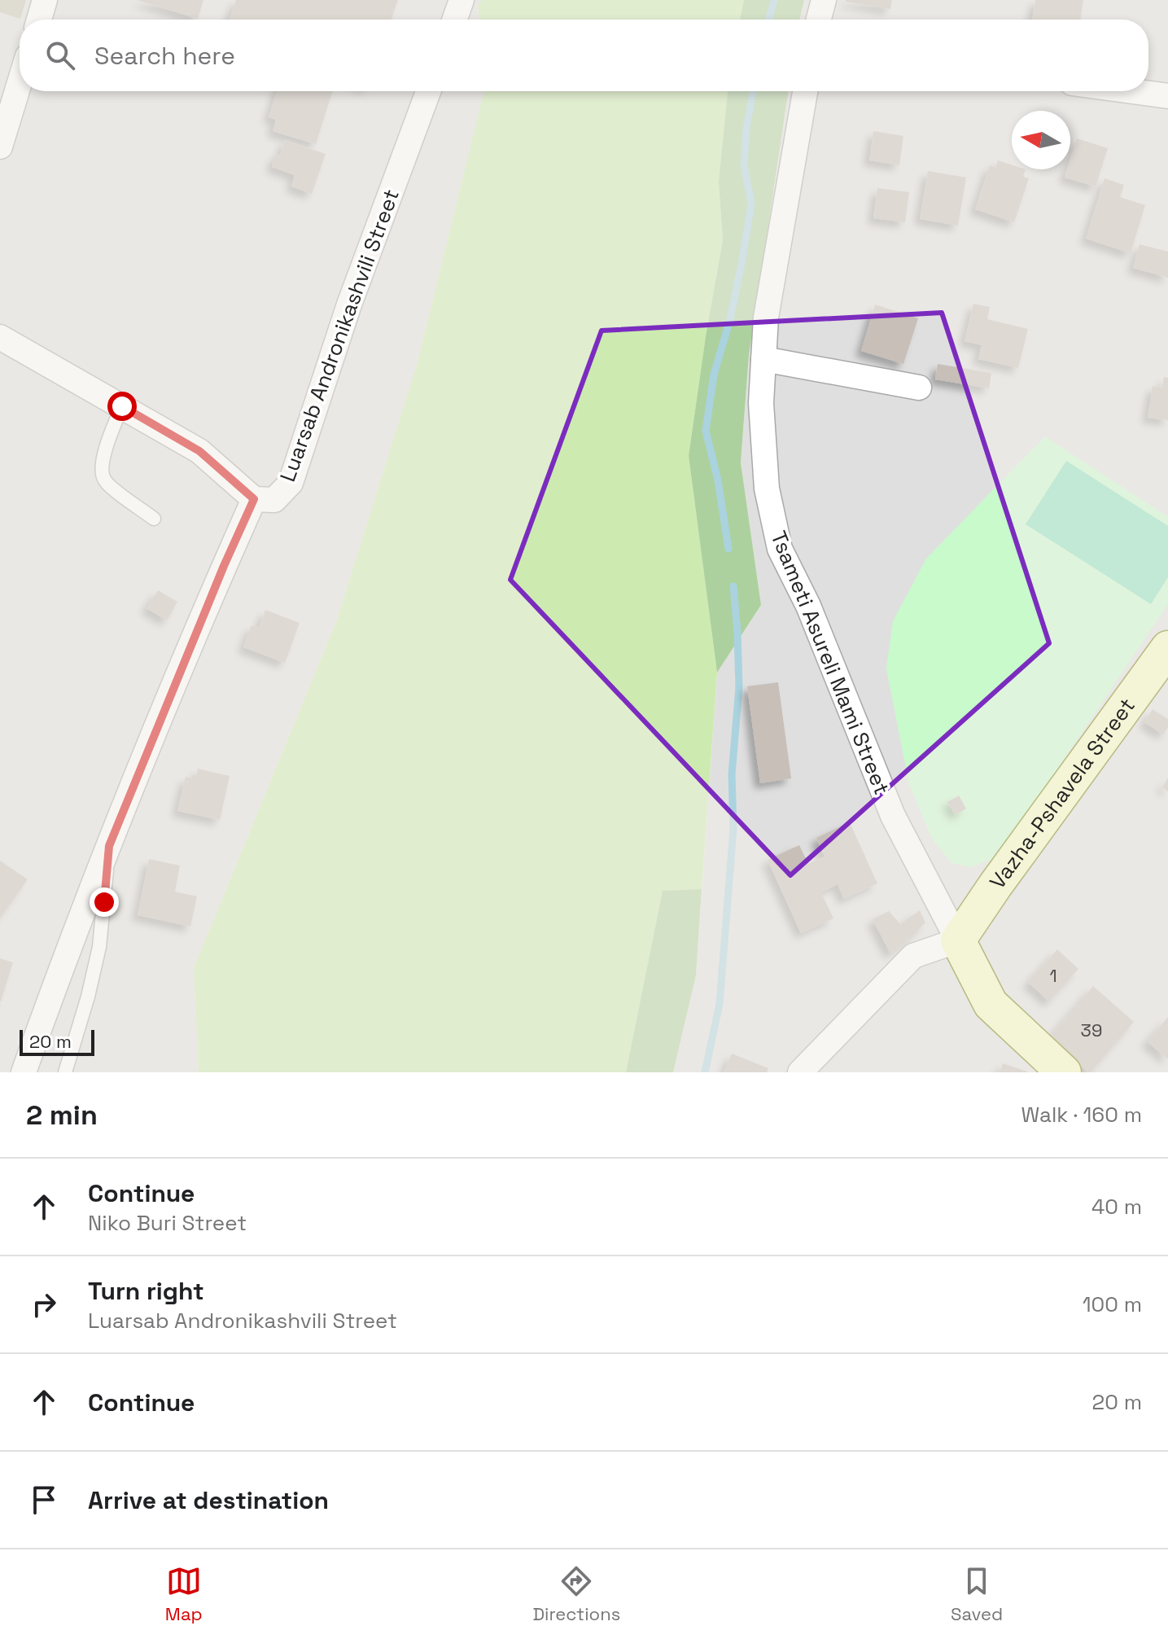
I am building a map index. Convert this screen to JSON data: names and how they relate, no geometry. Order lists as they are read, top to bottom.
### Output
{
  "streets": {
    "street": ["Luarsab Andronikashvili Street", "Tsameti Asureli Mami Street", "Vazha-Pshavela Street"]
  },
  "crossings": [
    ["Tsameti Asureli Mami Street", "Vazha-Pshavela Street"]
  ],
  "house_numbers": ["1", "39"],
  "scale_bar": "20 m",
  "north": "left",
  "page": {
    "search": "Search here",
    "scale": "20 m",
    "heading": ["2 min", "Walk · 160 m"],
    "list": [
      ["Continue", "Niko Buri Street", "40 m"],
      ["Turn right", "Luarsab Andronikashvili Street", "100 m"],
      ["Continue", "20 m"],
      "Arrive at destination"
    ],
    "nav": ["Map", "Directions", "Saved"]
  }
}
